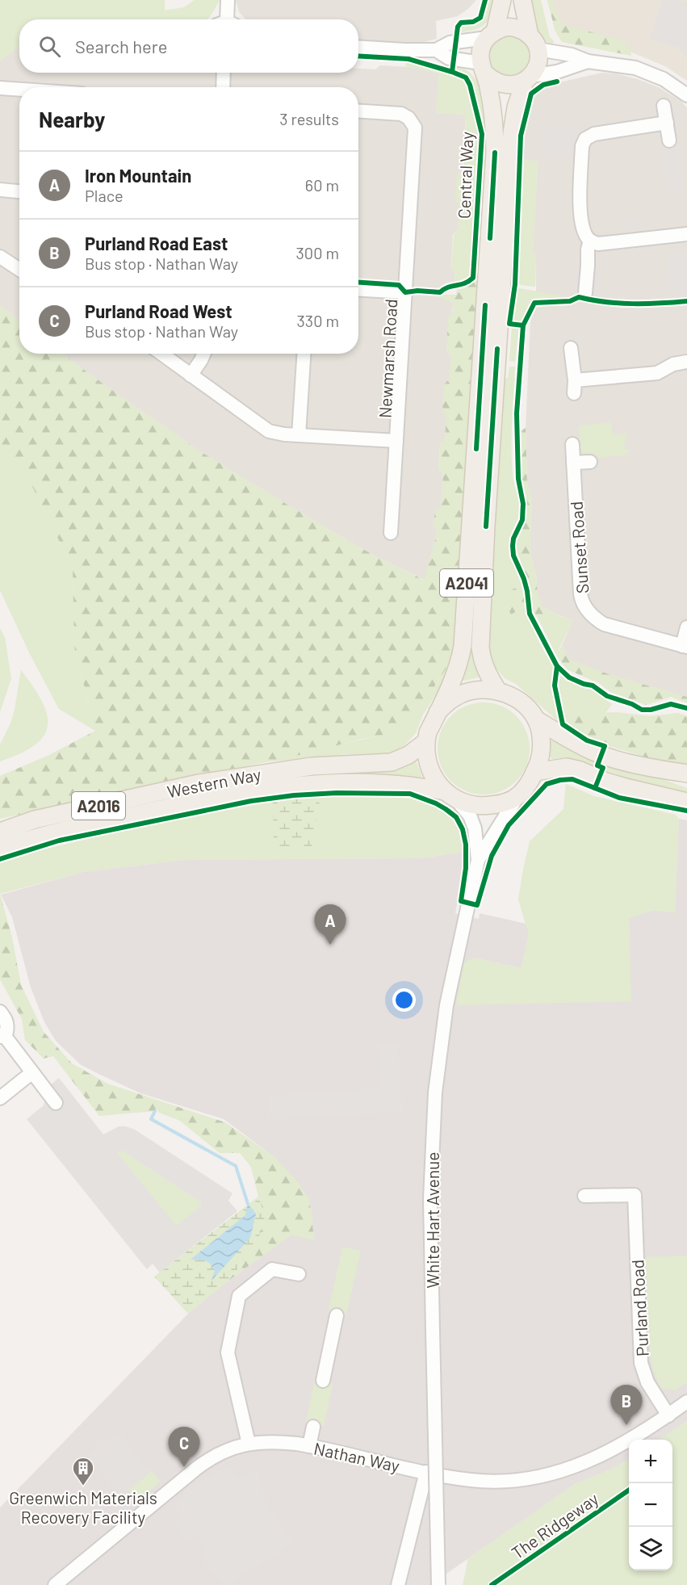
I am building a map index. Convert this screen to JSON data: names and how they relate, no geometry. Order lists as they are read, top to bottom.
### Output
{
  "streets": {
    "main road": [
      "Central Way",
      "A2041",
      "Western Way",
      "A2016"
    ],
    "street": [
      "Newmarsh Road",
      "Sunset Road",
      "White Hart Avenue",
      "Purland Road",
      "Nathan Way"
    ],
    "cycle path": ["The Ridgeway"]
  },
  "crossings": [
    ["Central Way", "A2041"],
    ["Central Way", "Western Way"],
    ["Central Way", "White Hart Avenue"],
    ["A2041", "Western Way"],
    ["A2041", "White Hart Avenue"],
    ["Western Way", "White Hart Avenue"],
    ["Purland Road", "Nathan Way"]
  ],
  "places": {
    "building": ["Greenwich Materials Recovery Facility"]
  },
  "page": {
    "search": "Search here",
    "heading": ["Nearby", "3 results"],
    "list": [
      {
        "mark": "A",
        "name": "Iron Mountain",
        "note": "Place",
        "value": "60 m"
      },
      {
        "mark": "B",
        "name": "Purland Road East",
        "note": "Bus stop · Nathan Way",
        "value": "300 m"
      },
      {
        "mark": "C",
        "name": "Purland Road West",
        "note": "Bus stop · Nathan Way",
        "value": "330 m"
      }
    ],
    "pins": ["A", "B", "C"],
    "map_buttons": ["+", "−"]
  }
}
